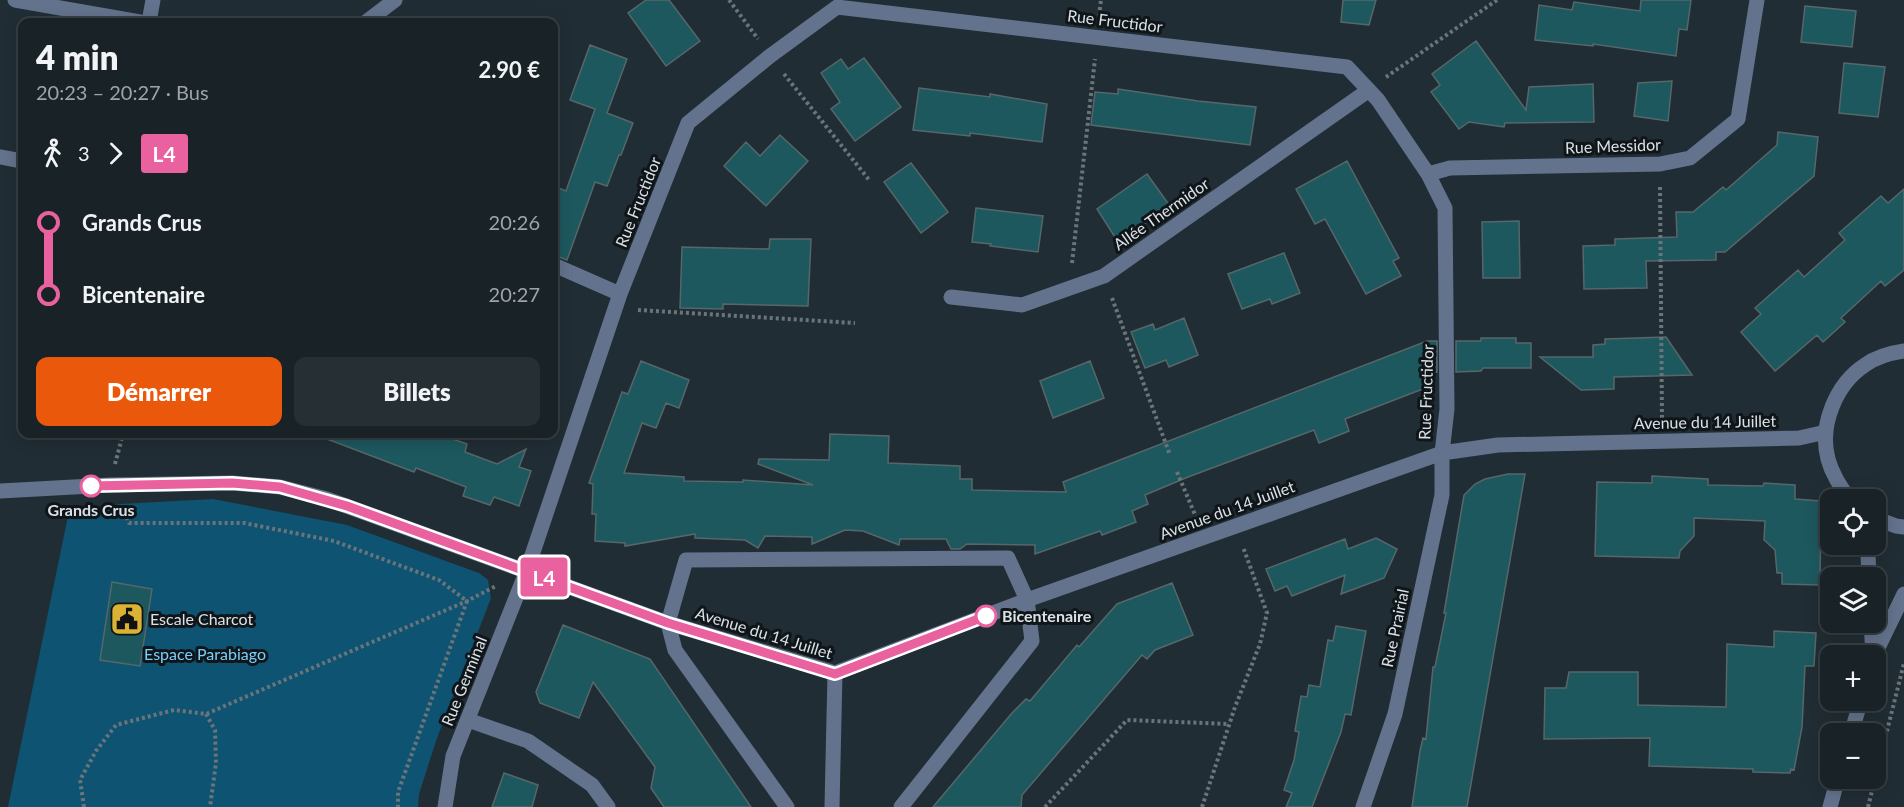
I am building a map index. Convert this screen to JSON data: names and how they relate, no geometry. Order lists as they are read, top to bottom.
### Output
{
  "streets": {
    "street": [
      "Rue Fructidor",
      "Rue Messidor",
      "Allée Thermidor",
      "Avenue du 14 Juillet",
      "Rue Prairial",
      "Rue Germinal"
    ]
  },
  "crossings": [
    ["Rue Fructidor", "Rue Messidor"],
    ["Rue Fructidor", "Allée Thermidor"],
    ["Rue Fructidor", "Avenue du 14 Juillet"],
    ["Rue Fructidor", "Rue Prairial"],
    ["Rue Fructidor", "Rue Germinal"],
    ["Avenue du 14 Juillet", "Rue Prairial"],
    ["Avenue du 14 Juillet", "Rue Germinal"]
  ],
  "parks": ["Espace Parabiago"],
  "places": {
    "other": ["Grands Crus", "Bicentenaire"],
    "public building": ["Escale Charcot"]
  },
  "lines": ["bus line L4"],
  "page": {
    "on_map": "L4",
    "heading": ["4 min", "20:23 – 20:27 · Bus", "2.90 €"],
    "legs": ["3", "L4"],
    "list": [
      {
        "name": "Grands Crus",
        "value": "20:26"
      },
      {
        "name": "Bicentenaire",
        "value": "20:27"
      }
    ],
    "buttons": ["Démarrer", "Billets"],
    "map_buttons": ["+", "−"]
  }
}
